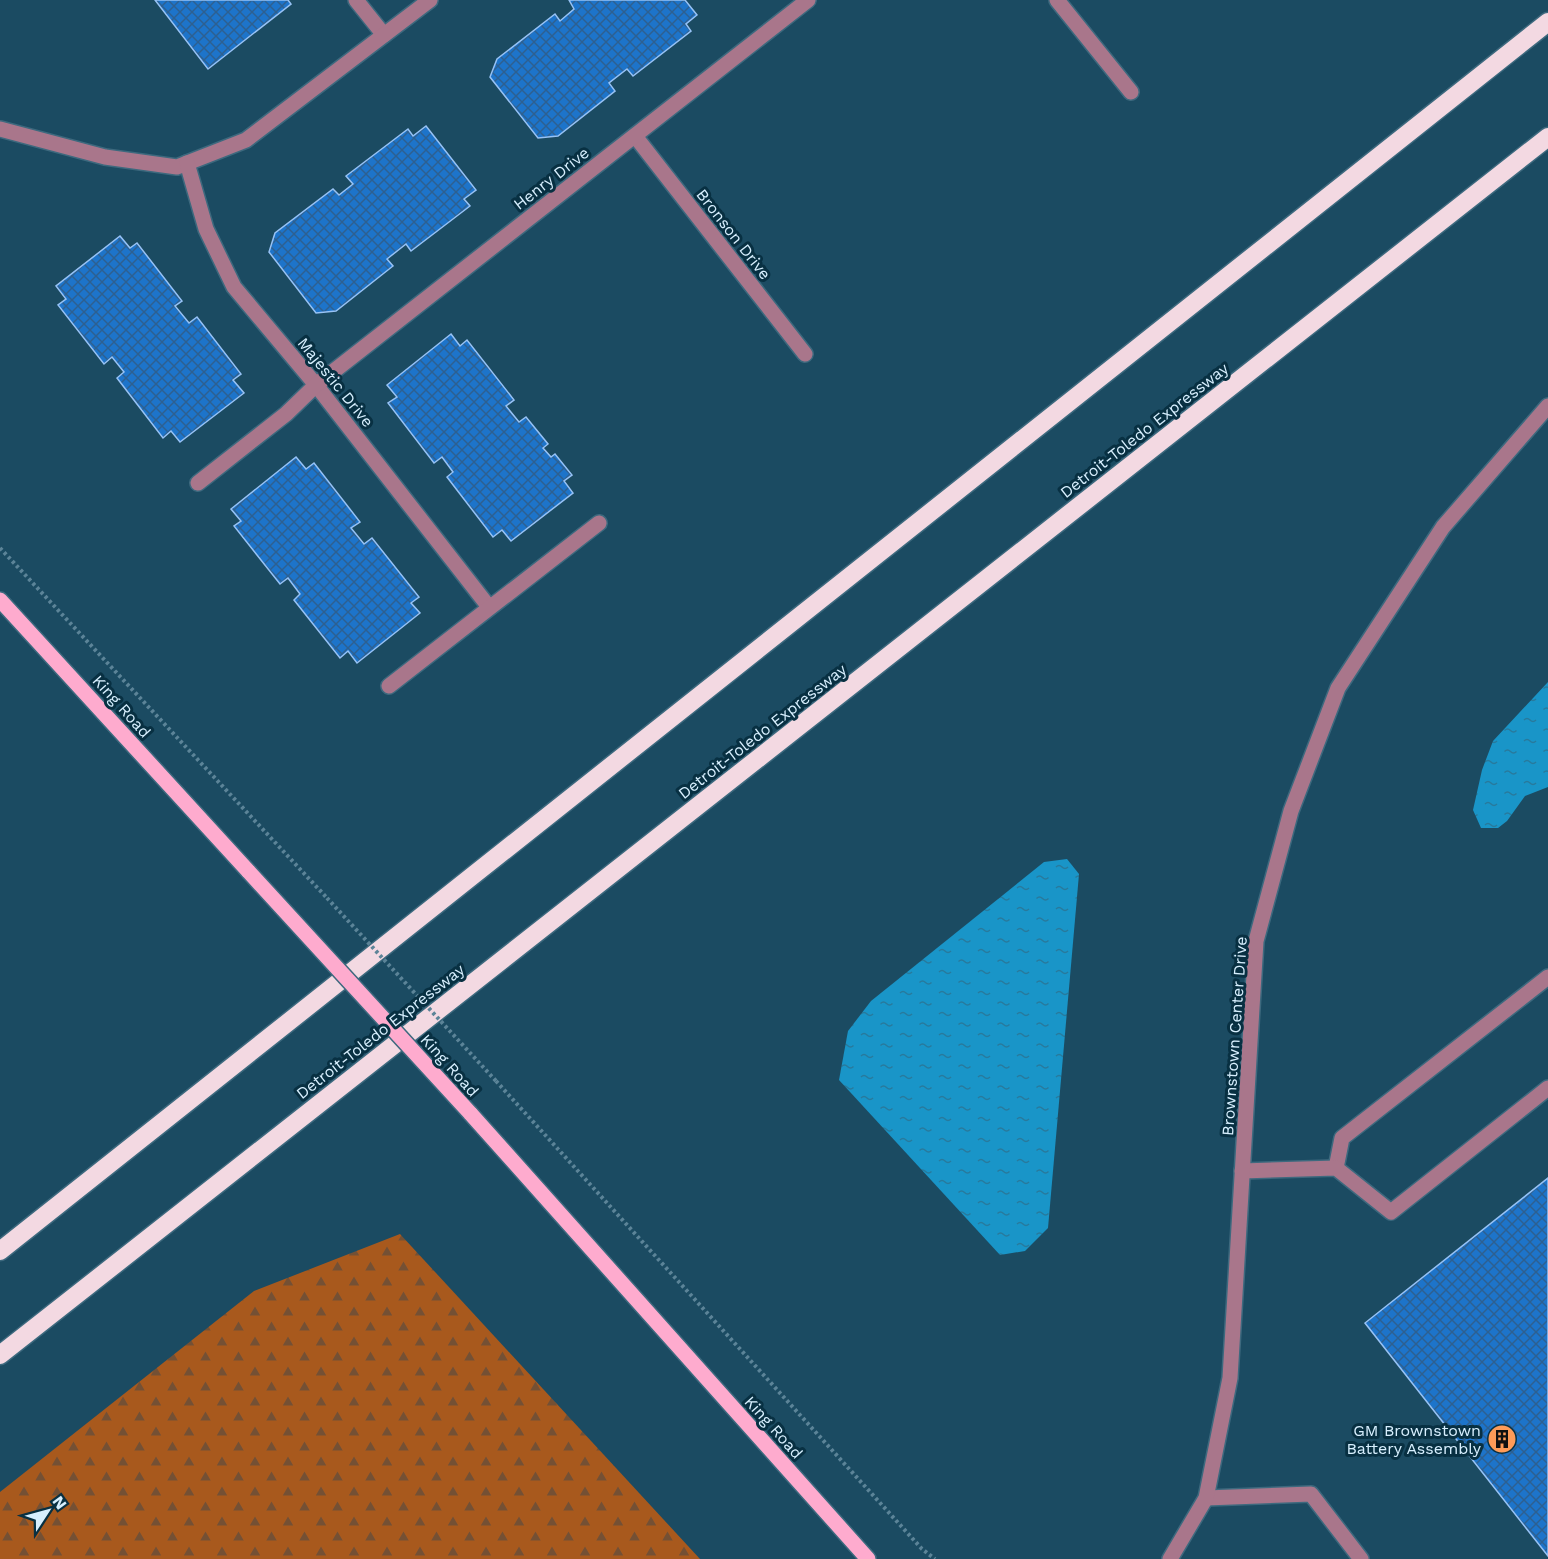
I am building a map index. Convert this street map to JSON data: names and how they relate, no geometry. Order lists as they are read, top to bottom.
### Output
{
  "streets": {
    "highway": ["Detroit-Toledo Expressway"],
    "main road": ["King Road"],
    "street": [
      "Henry Drive",
      "Bronson Drive",
      "Majestic Drive",
      "Brownstown Center Drive"
    ]
  },
  "crossings": [
    ["Henry Drive", "Bronson Drive"],
    ["Henry Drive", "Majestic Drive"]
  ],
  "places": {
    "building": ["GM Brownstown Battery Assembly"]
  },
  "north": "top right"
}
